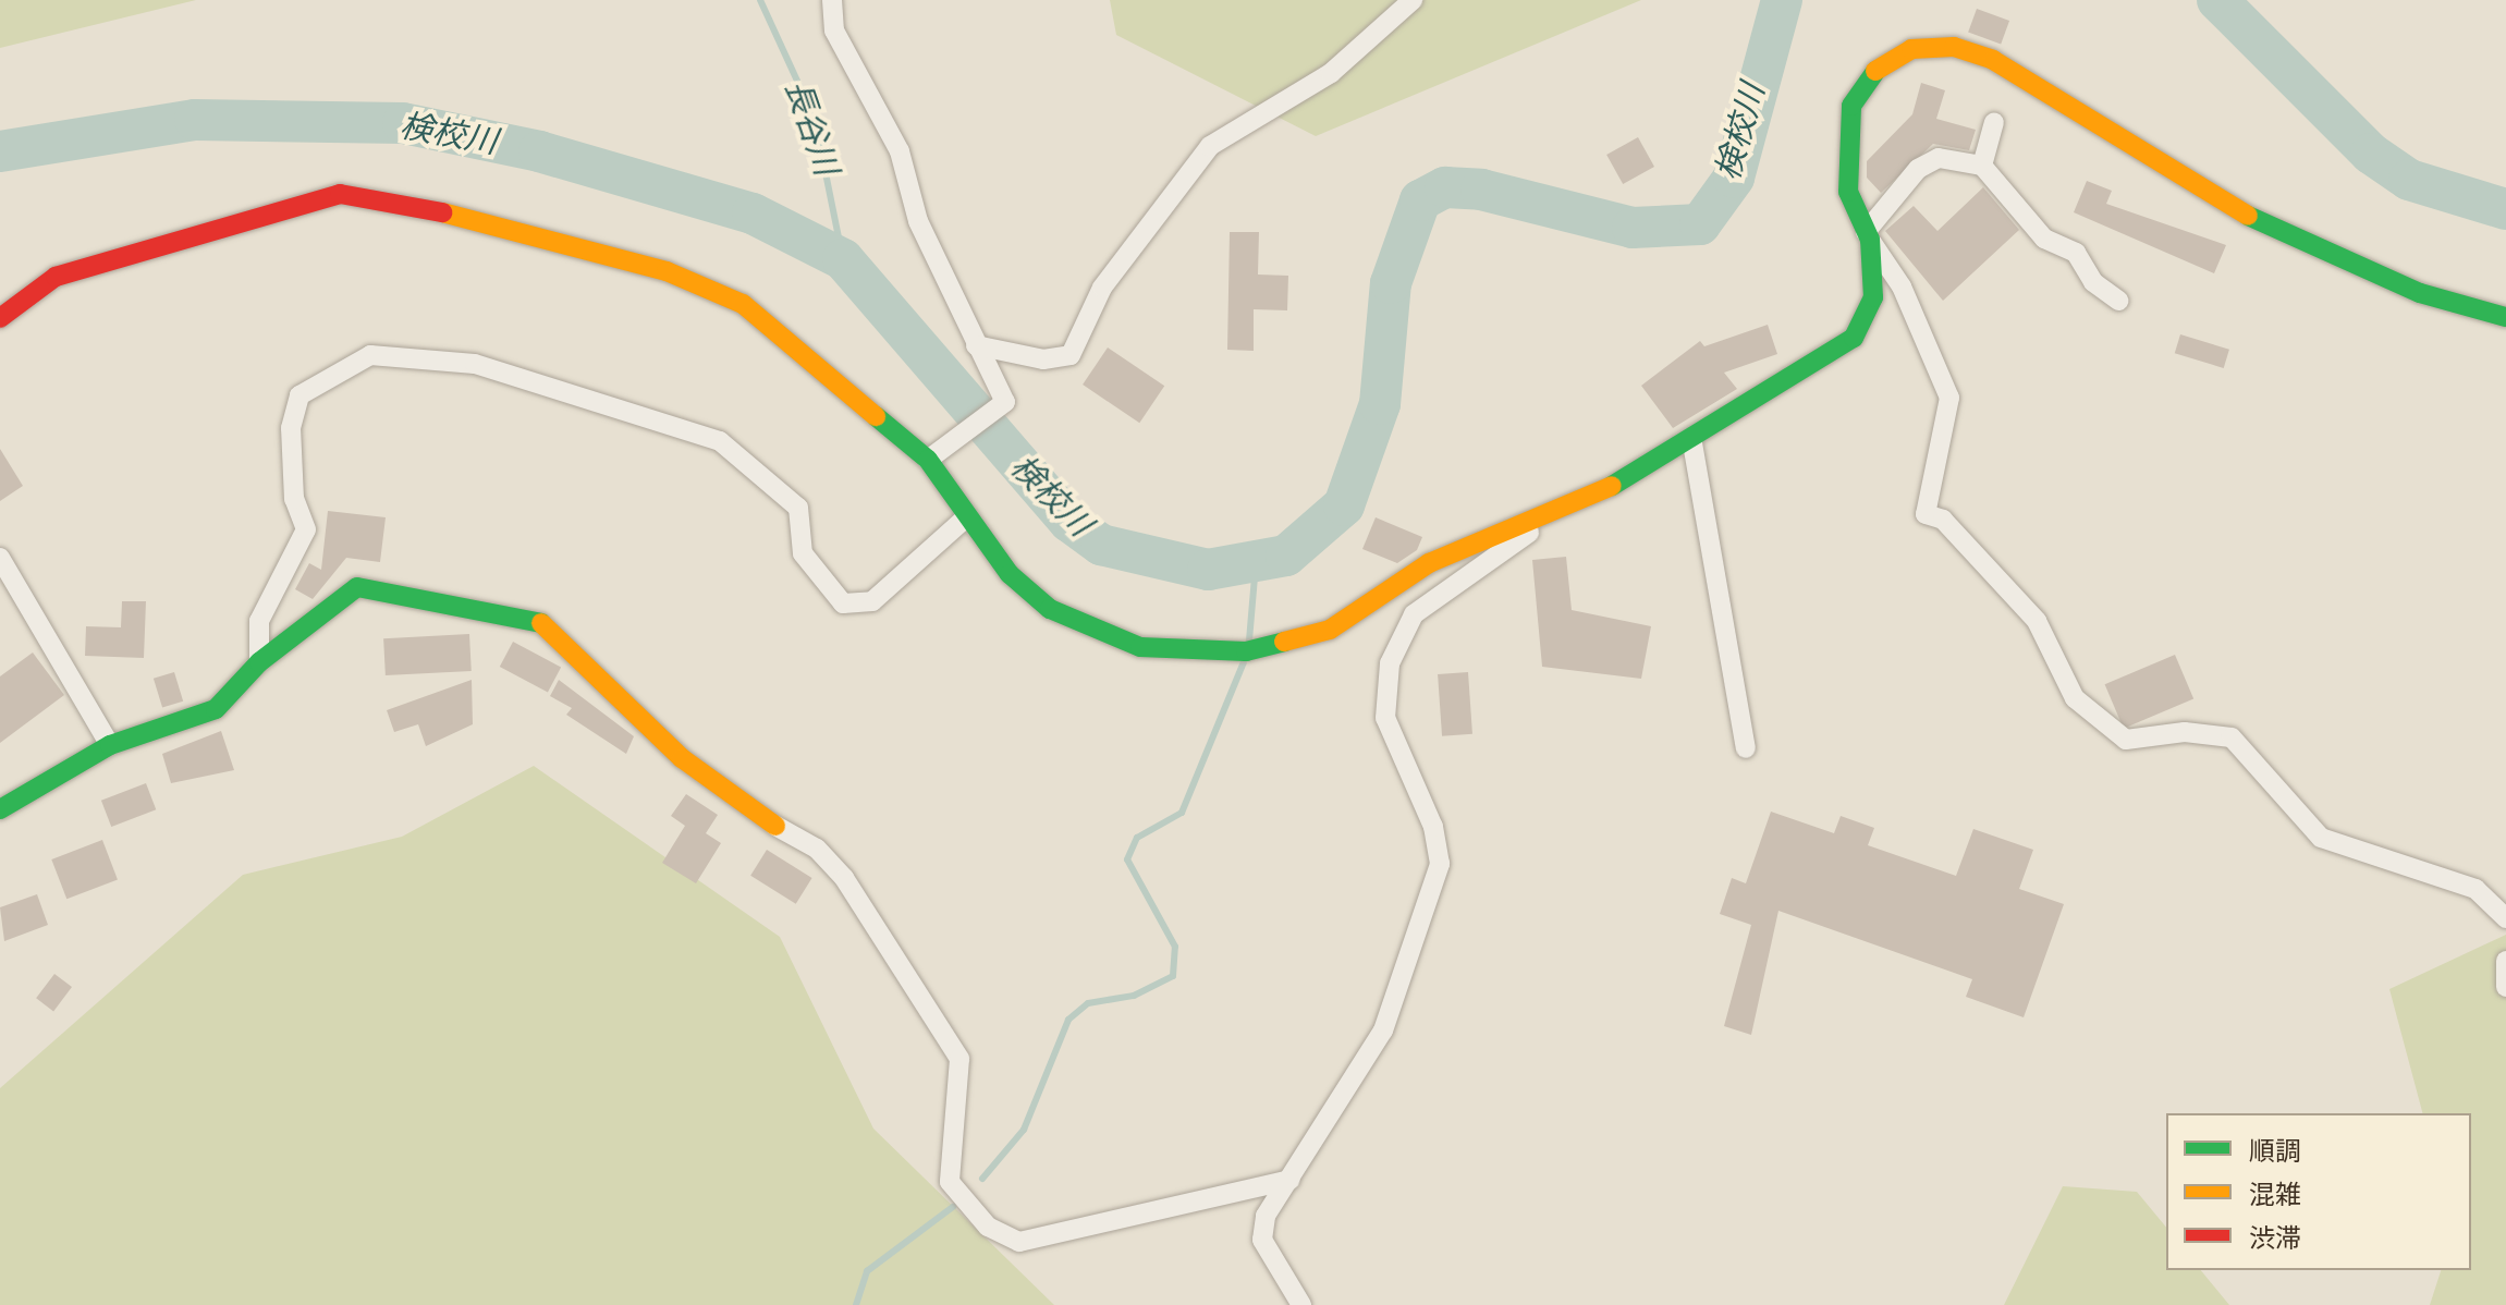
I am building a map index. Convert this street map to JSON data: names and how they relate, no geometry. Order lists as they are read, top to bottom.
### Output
{
  "water": ["長谷川", "検校川"],
  "legend": ["順調", "混雑", "渋滞"]
}
